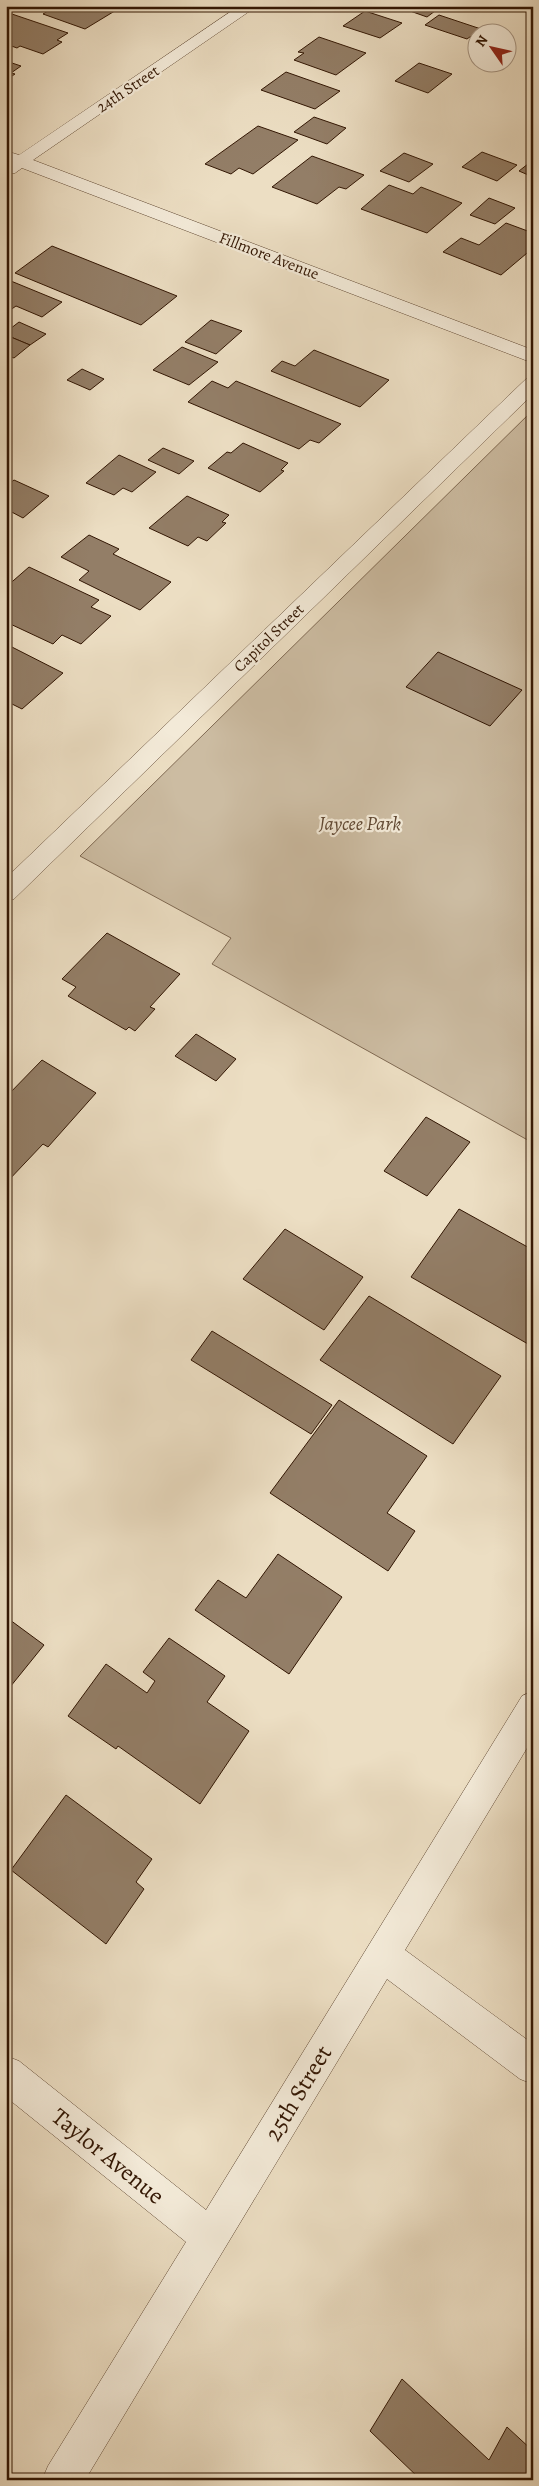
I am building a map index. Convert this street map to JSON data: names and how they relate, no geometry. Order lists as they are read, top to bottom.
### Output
{
  "streets": {
    "street": [
      "24th Street",
      "Fillmore Avenue",
      "Capitol Street",
      "25th Street",
      "Taylor Avenue"
    ]
  },
  "crossings": [
    ["24th Street", "Fillmore Avenue"],
    ["25th Street", "Taylor Avenue"]
  ],
  "parks": ["Jaycee Park"],
  "north": "top left"
}
